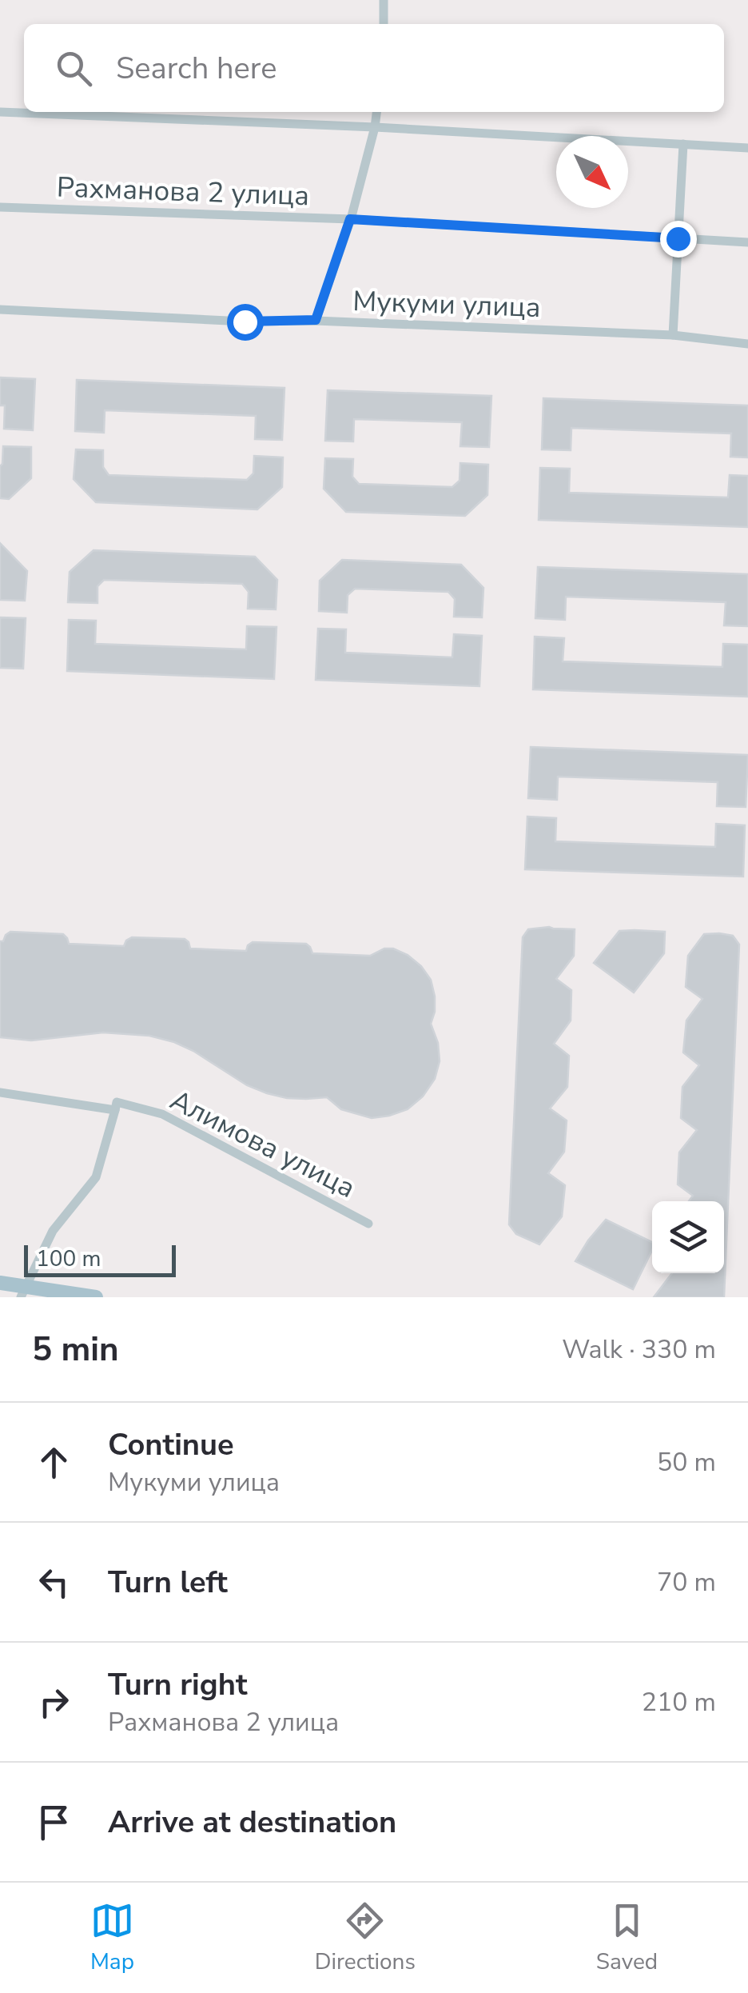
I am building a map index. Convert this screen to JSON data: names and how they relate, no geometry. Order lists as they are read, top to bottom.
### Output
{
  "streets": {
    "street": ["Рахманова 2 улица", "Мукуми улица", "Алимова улица"]
  },
  "scale_bar": "100 m",
  "north": "bottom right",
  "page": {
    "search": "Search here",
    "scale": "100 m",
    "heading": ["5 min", "Walk · 330 m"],
    "list": [
      ["Continue", "Мукуми улица", "50 m"],
      ["Turn left", "70 m"],
      ["Turn right", "Рахманова 2 улица", "210 m"],
      "Arrive at destination"
    ],
    "nav": ["Map", "Directions", "Saved"]
  }
}
